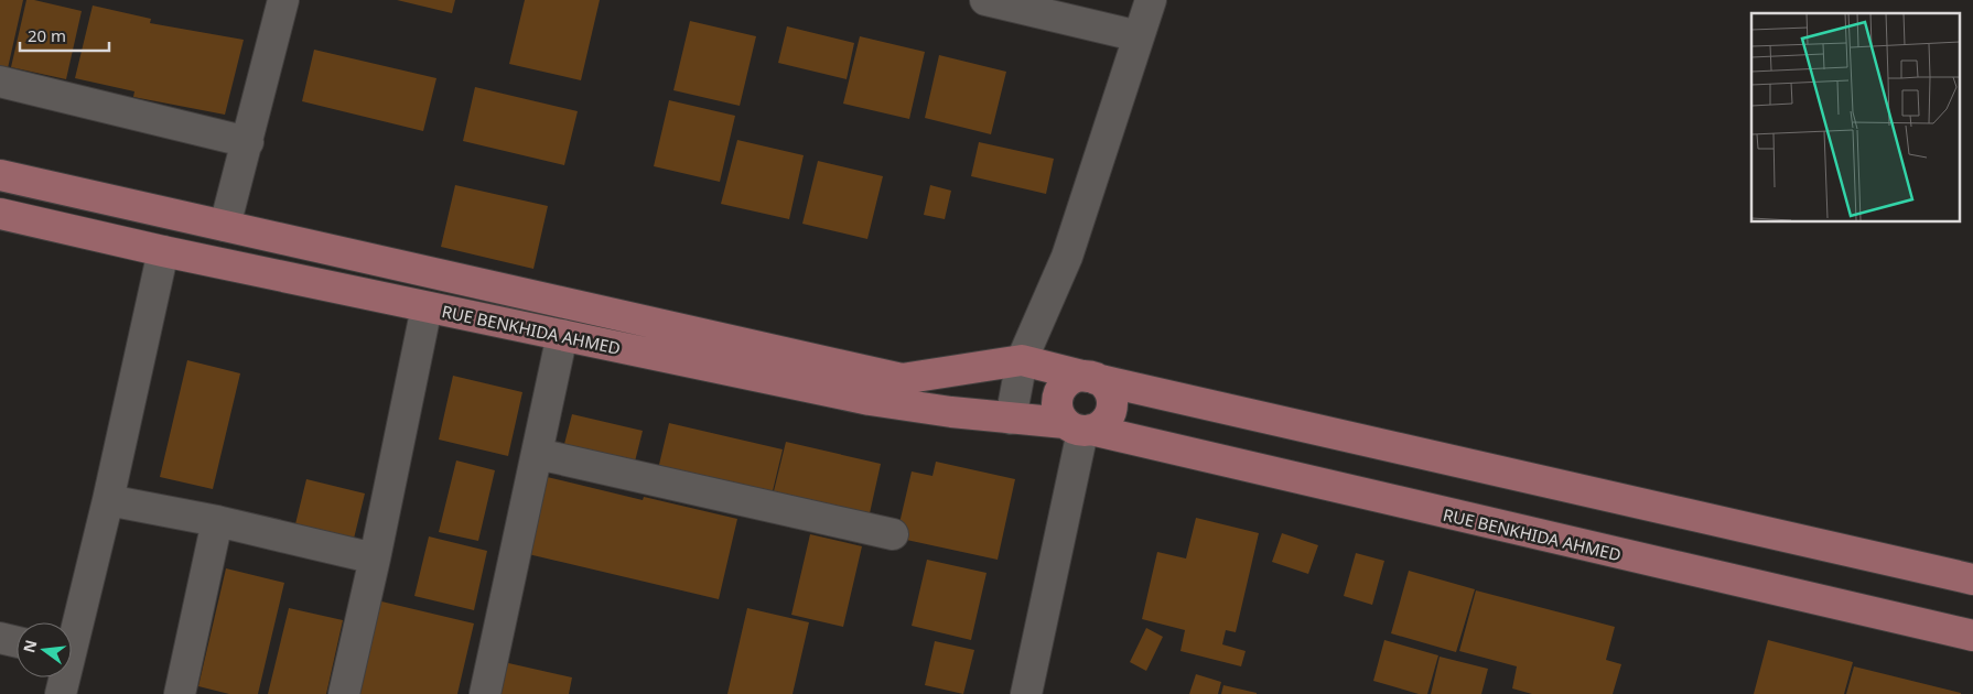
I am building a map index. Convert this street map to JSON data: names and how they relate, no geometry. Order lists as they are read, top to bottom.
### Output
{
  "streets": {
    "main road": ["RUE BENKHIDA AHMED"]
  },
  "scale_bar": "20 m",
  "north": "left"
}
